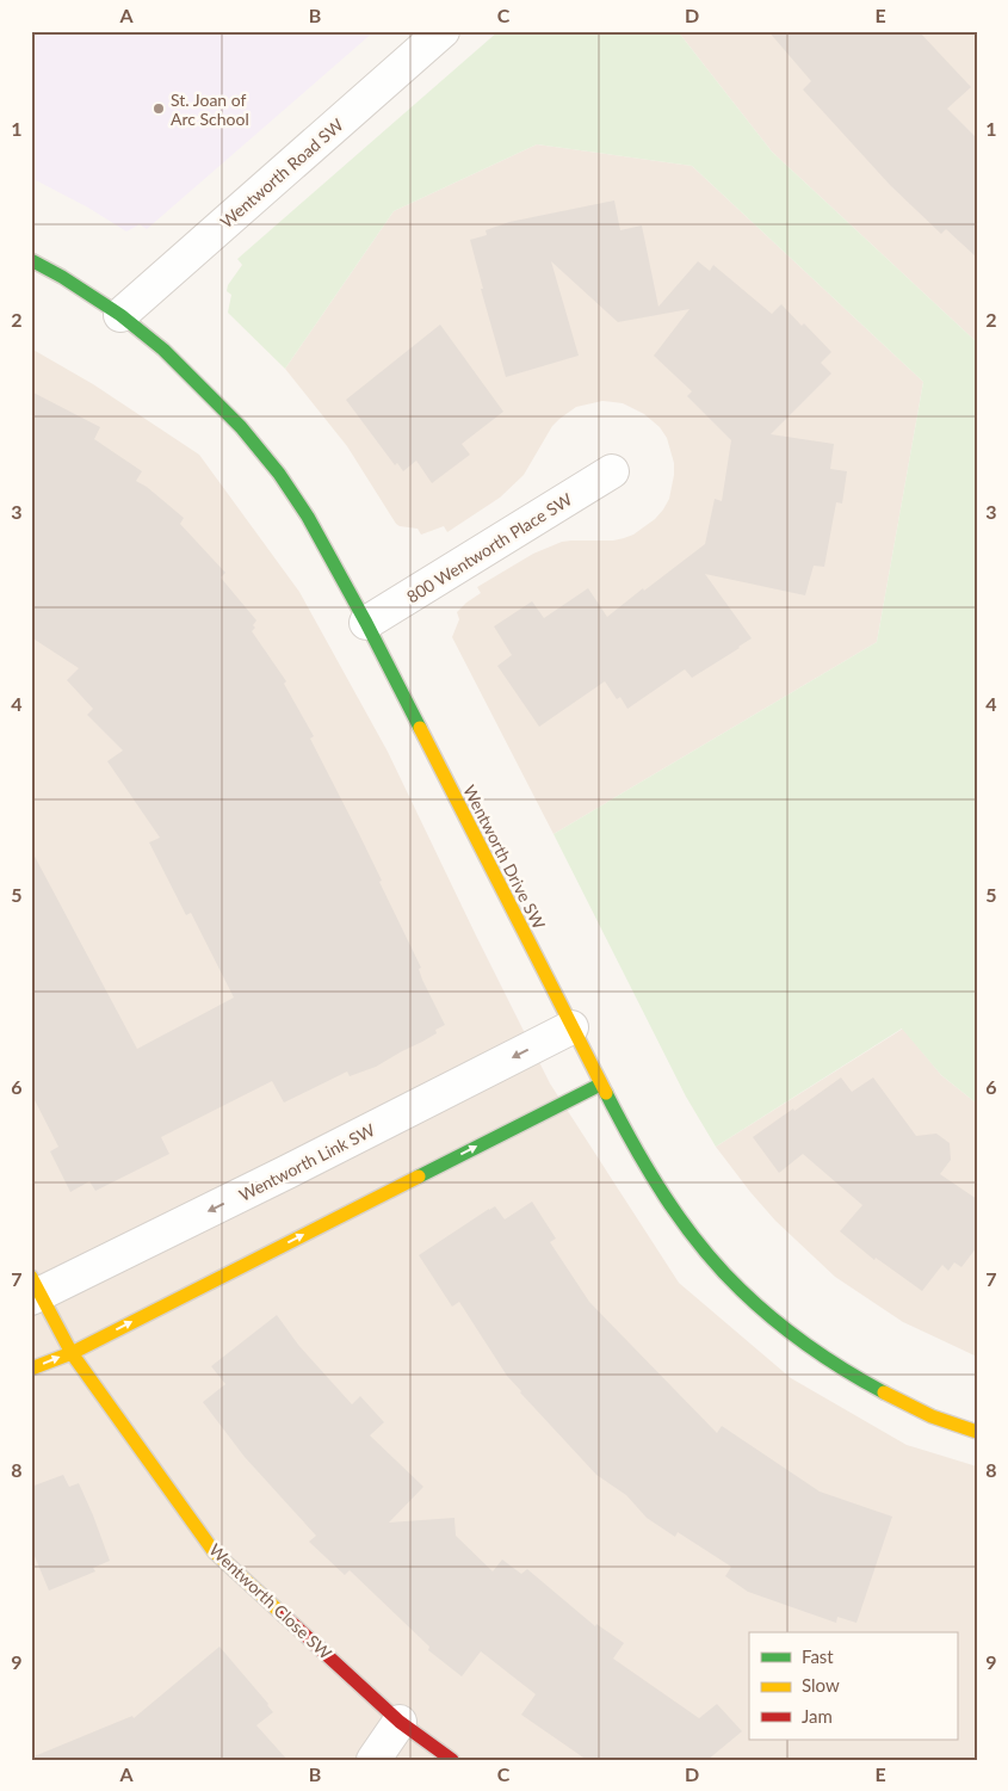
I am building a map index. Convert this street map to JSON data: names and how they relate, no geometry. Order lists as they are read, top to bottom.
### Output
{
  "streets": {
    "street": [
      "Wentworth Road SW",
      "800 Wentworth Place SW",
      "Wentworth Drive SW",
      "Wentworth Link SW",
      "Wentworth Close SW"
    ]
  },
  "crossings": [
    ["Wentworth Road SW", "Wentworth Drive SW"],
    ["800 Wentworth Place SW", "Wentworth Drive SW"],
    ["Wentworth Drive SW", "Wentworth Link SW"],
    ["Wentworth Link SW", "Wentworth Close SW"]
  ],
  "places": ["St. Joan of Arc School"],
  "legend": ["Fast", "Slow", "Jam"],
  "grid": {
    "columns": [
      "A",
      "B",
      "C",
      "D",
      "E"
    ],
    "rows": [
      "1",
      "2",
      "3",
      "4",
      "5",
      "6",
      "7",
      "8",
      "9"
    ]
  }
}
